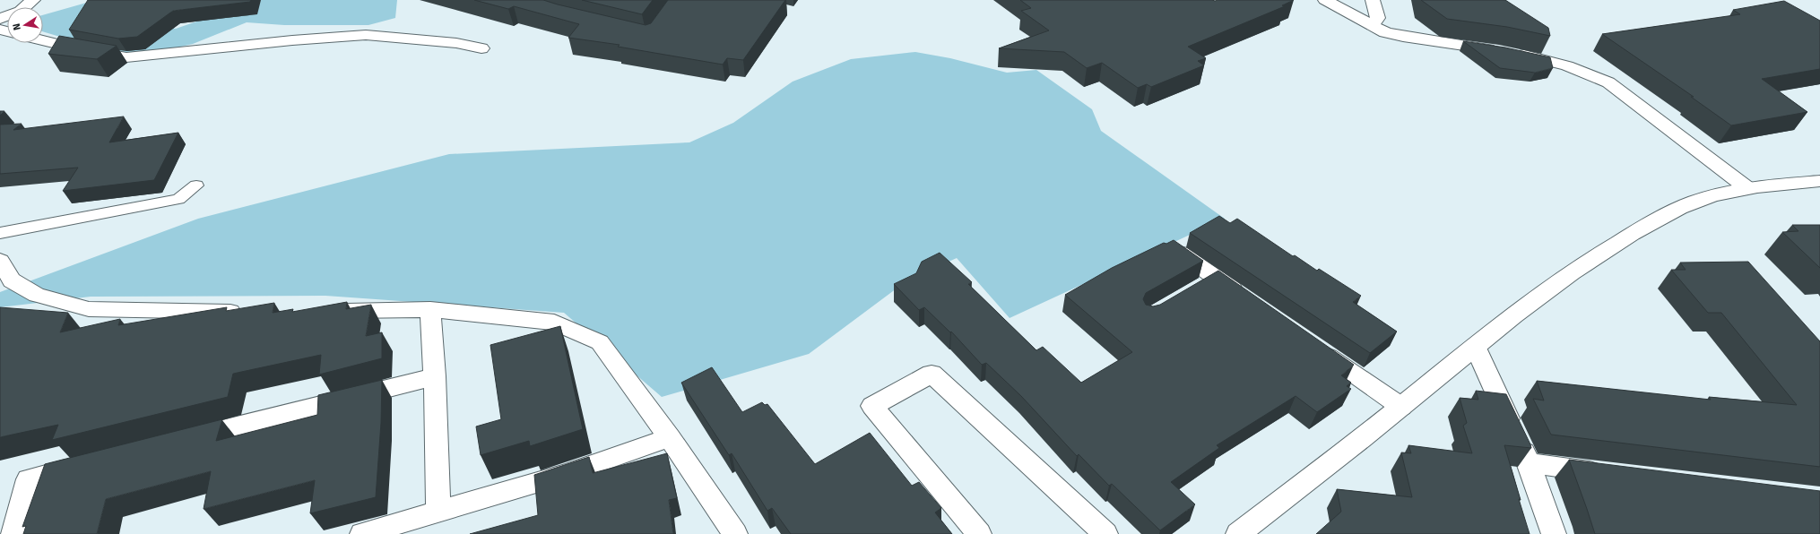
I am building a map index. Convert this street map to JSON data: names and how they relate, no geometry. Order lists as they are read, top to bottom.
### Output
{
  "north": "left"
}
